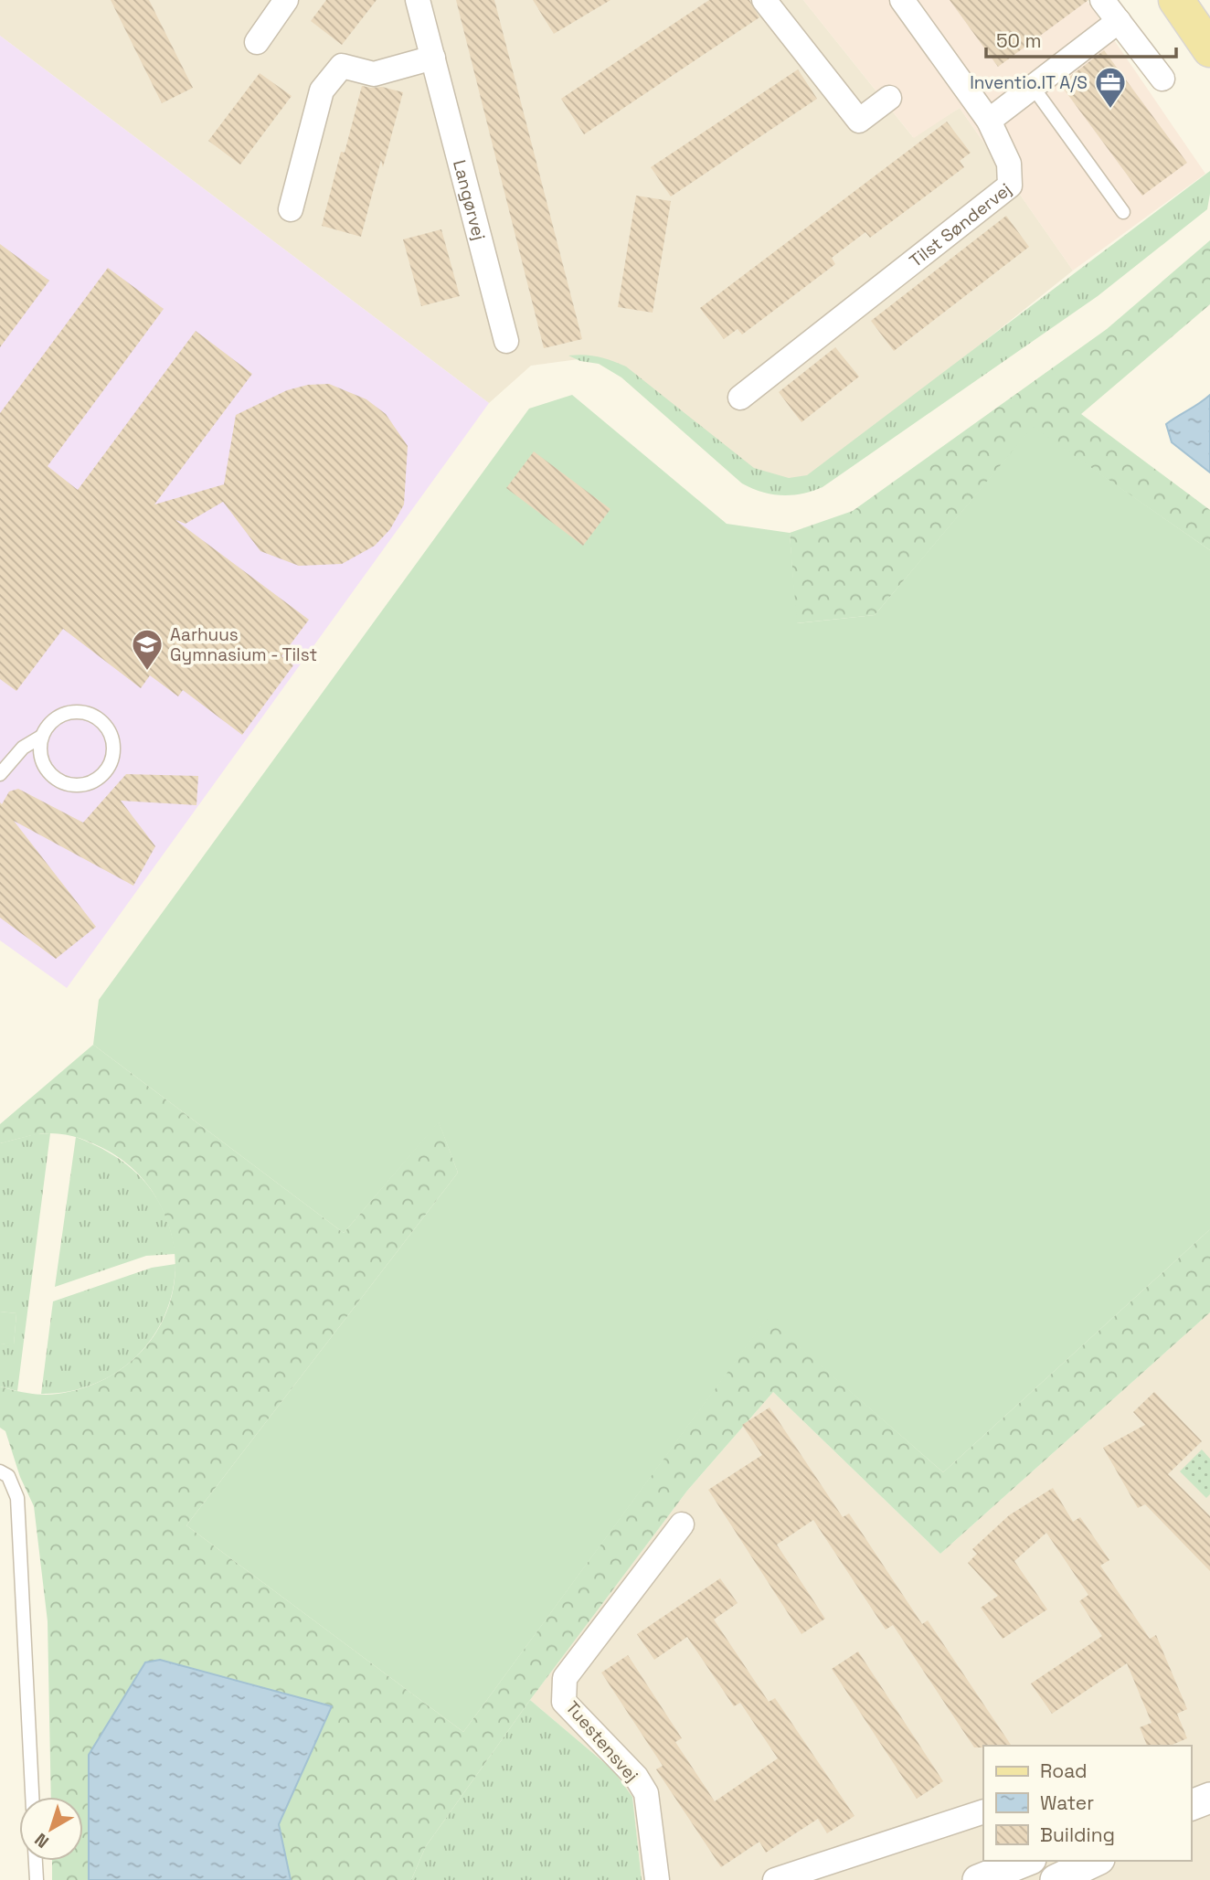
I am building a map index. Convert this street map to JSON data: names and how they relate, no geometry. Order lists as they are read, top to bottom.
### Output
{
  "streets": {
    "street": ["Langørvej", "Tilst Søndervej", "Tuestensvej"]
  },
  "places": {
    "office": ["Inventio.IT A/S"],
    "school or university": ["Aarhuus Gymnasium - Tilst"]
  },
  "legend": ["Road", "Water", "Building"],
  "scale_bar": "50 m",
  "north": "bottom left"
}
